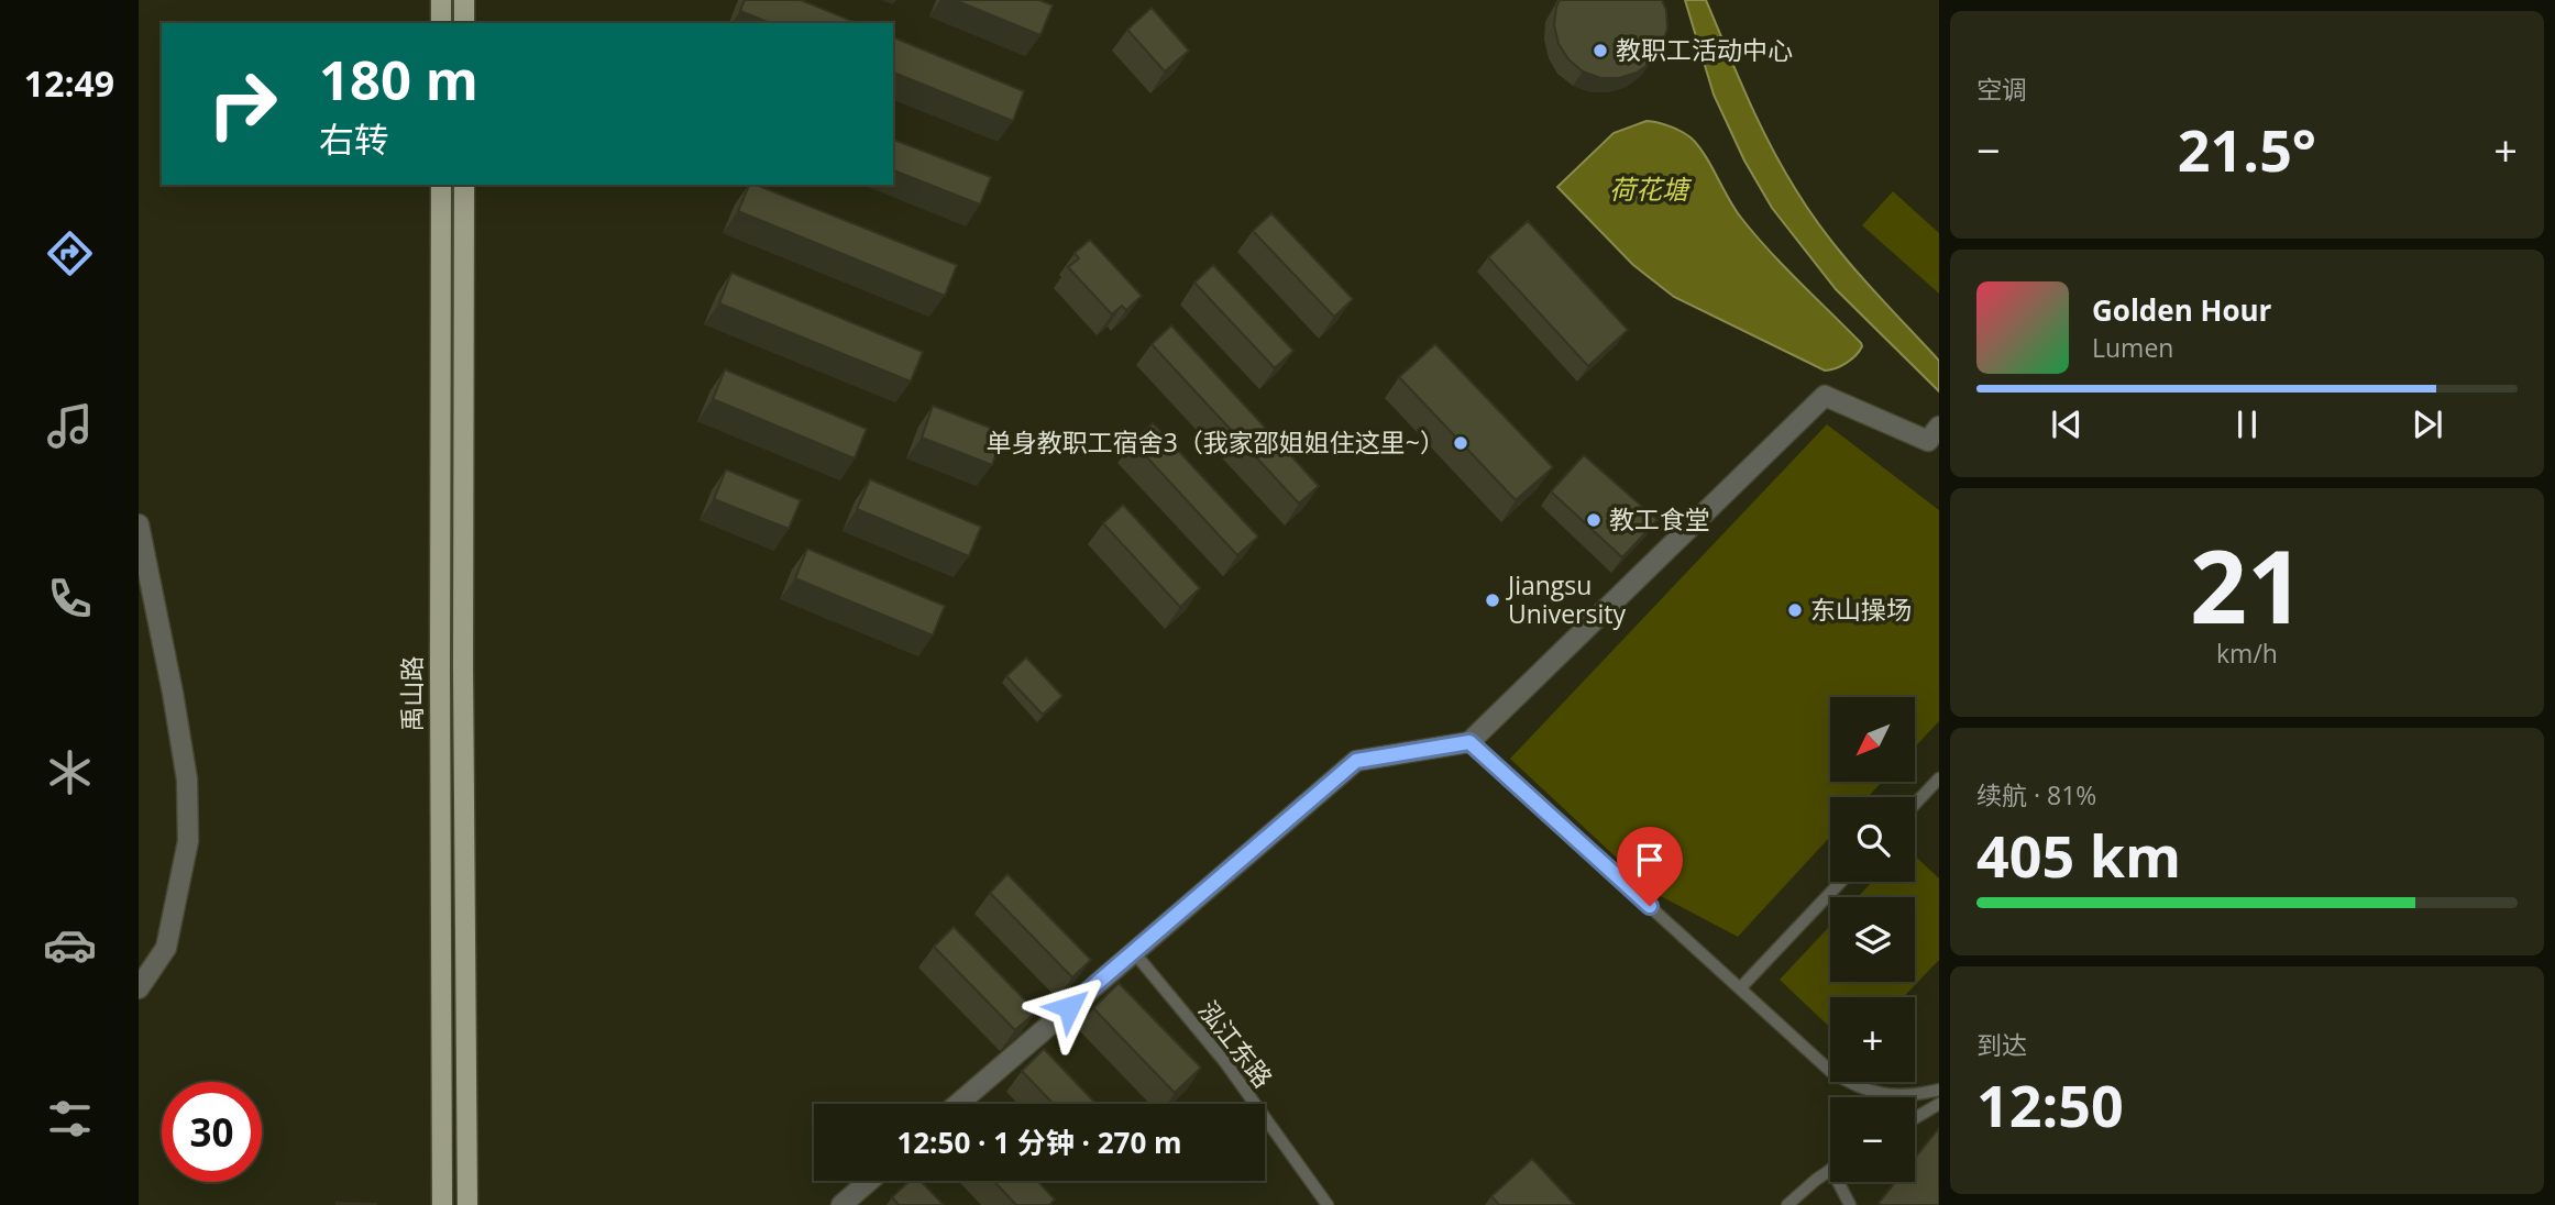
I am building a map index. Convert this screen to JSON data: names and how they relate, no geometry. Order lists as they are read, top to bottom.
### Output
{
  "streets": {
    "main road": ["禹山路"],
    "lane": ["泓江东路"]
  },
  "water": ["荷花塘"],
  "places": [
    "教职工活动中心",
    "单身教职工宿舍3（我家邵姐姐住这里~）",
    "教工食堂",
    "Jiangsu University",
    "东山操场"
  ],
  "north": "bottom left",
  "page": {
    "tabs": "12:49",
    "tile": [
      "空调",
      ["21", "km/h"],
      ["续航 · 81%", "405 km"],
      ["到达", "12:50"]
    ],
    "turn": ["180 m", "右转"],
    "heat": ["−", "21.5°", "+"],
    "song": ["Golden Hour", "Lumen"],
    "map_buttons": ["+", "−"],
    "limit": "30",
    "trip": "12:50 · 1 分钟 · 270 m"
  }
}
